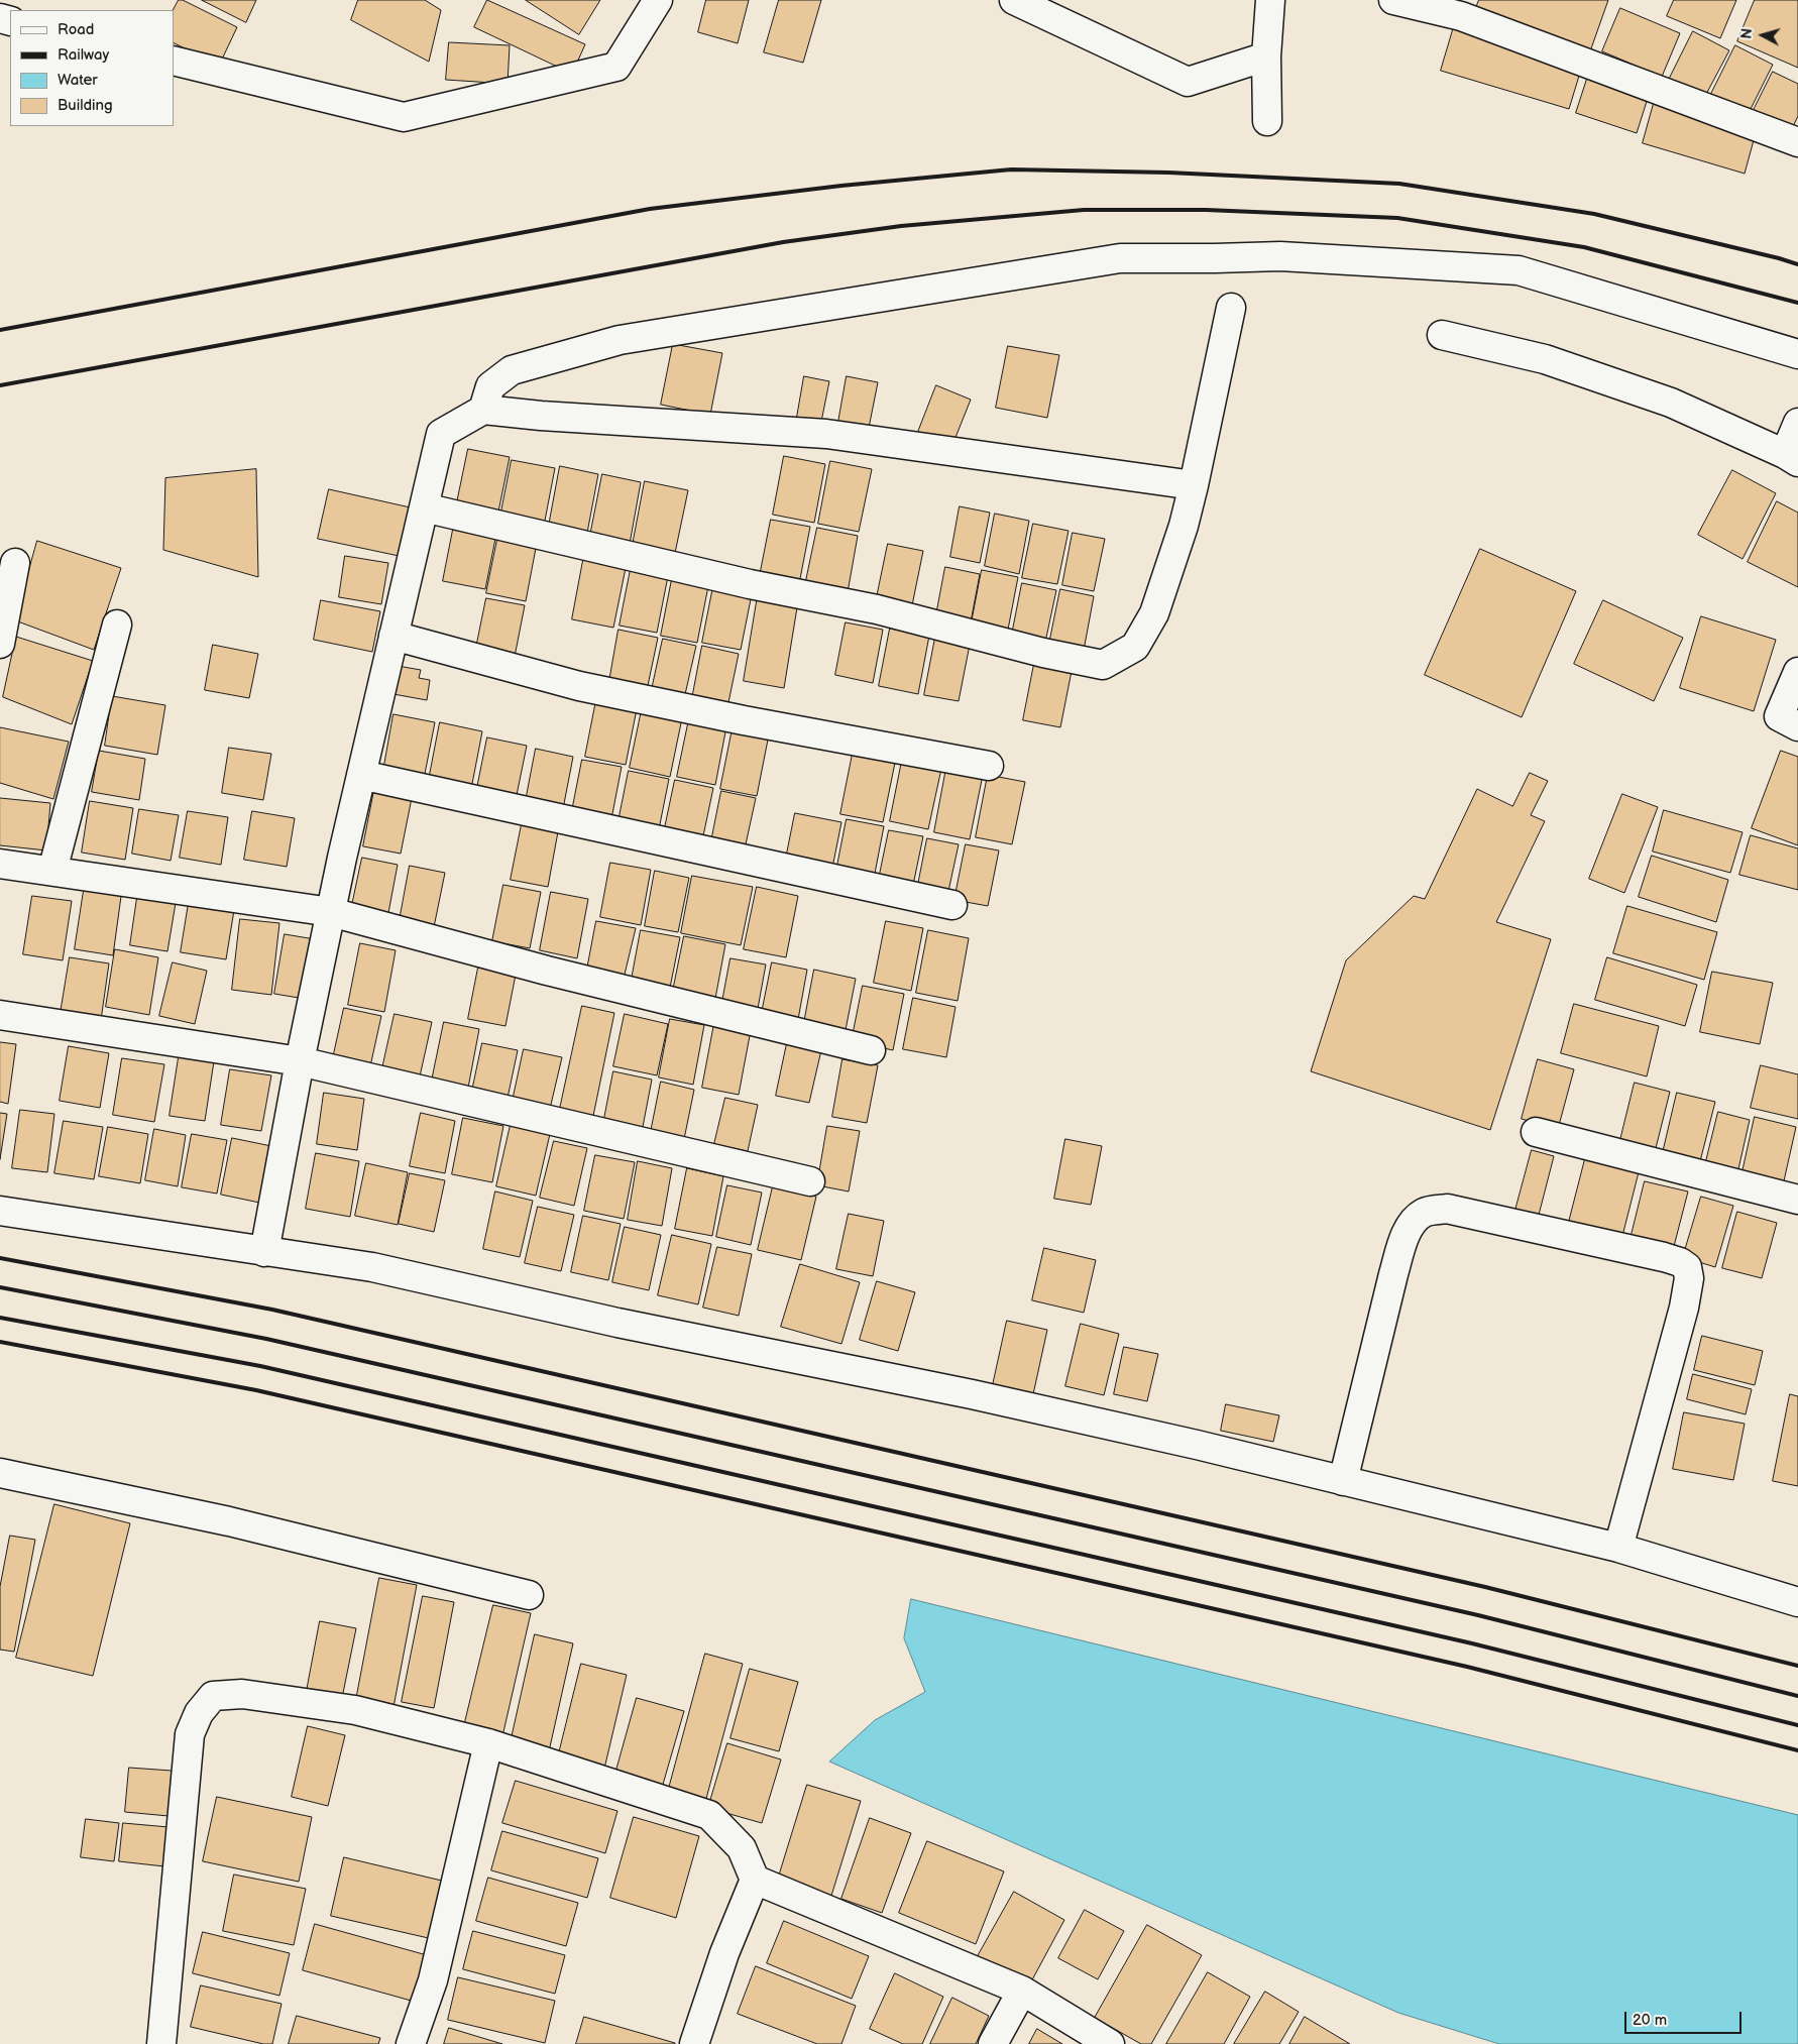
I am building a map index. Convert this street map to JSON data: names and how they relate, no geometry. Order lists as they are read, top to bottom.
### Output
{
  "legend": [
    "Road",
    "Railway",
    "Water",
    "Building"
  ],
  "scale_bar": "20 m",
  "north": "left"
}
